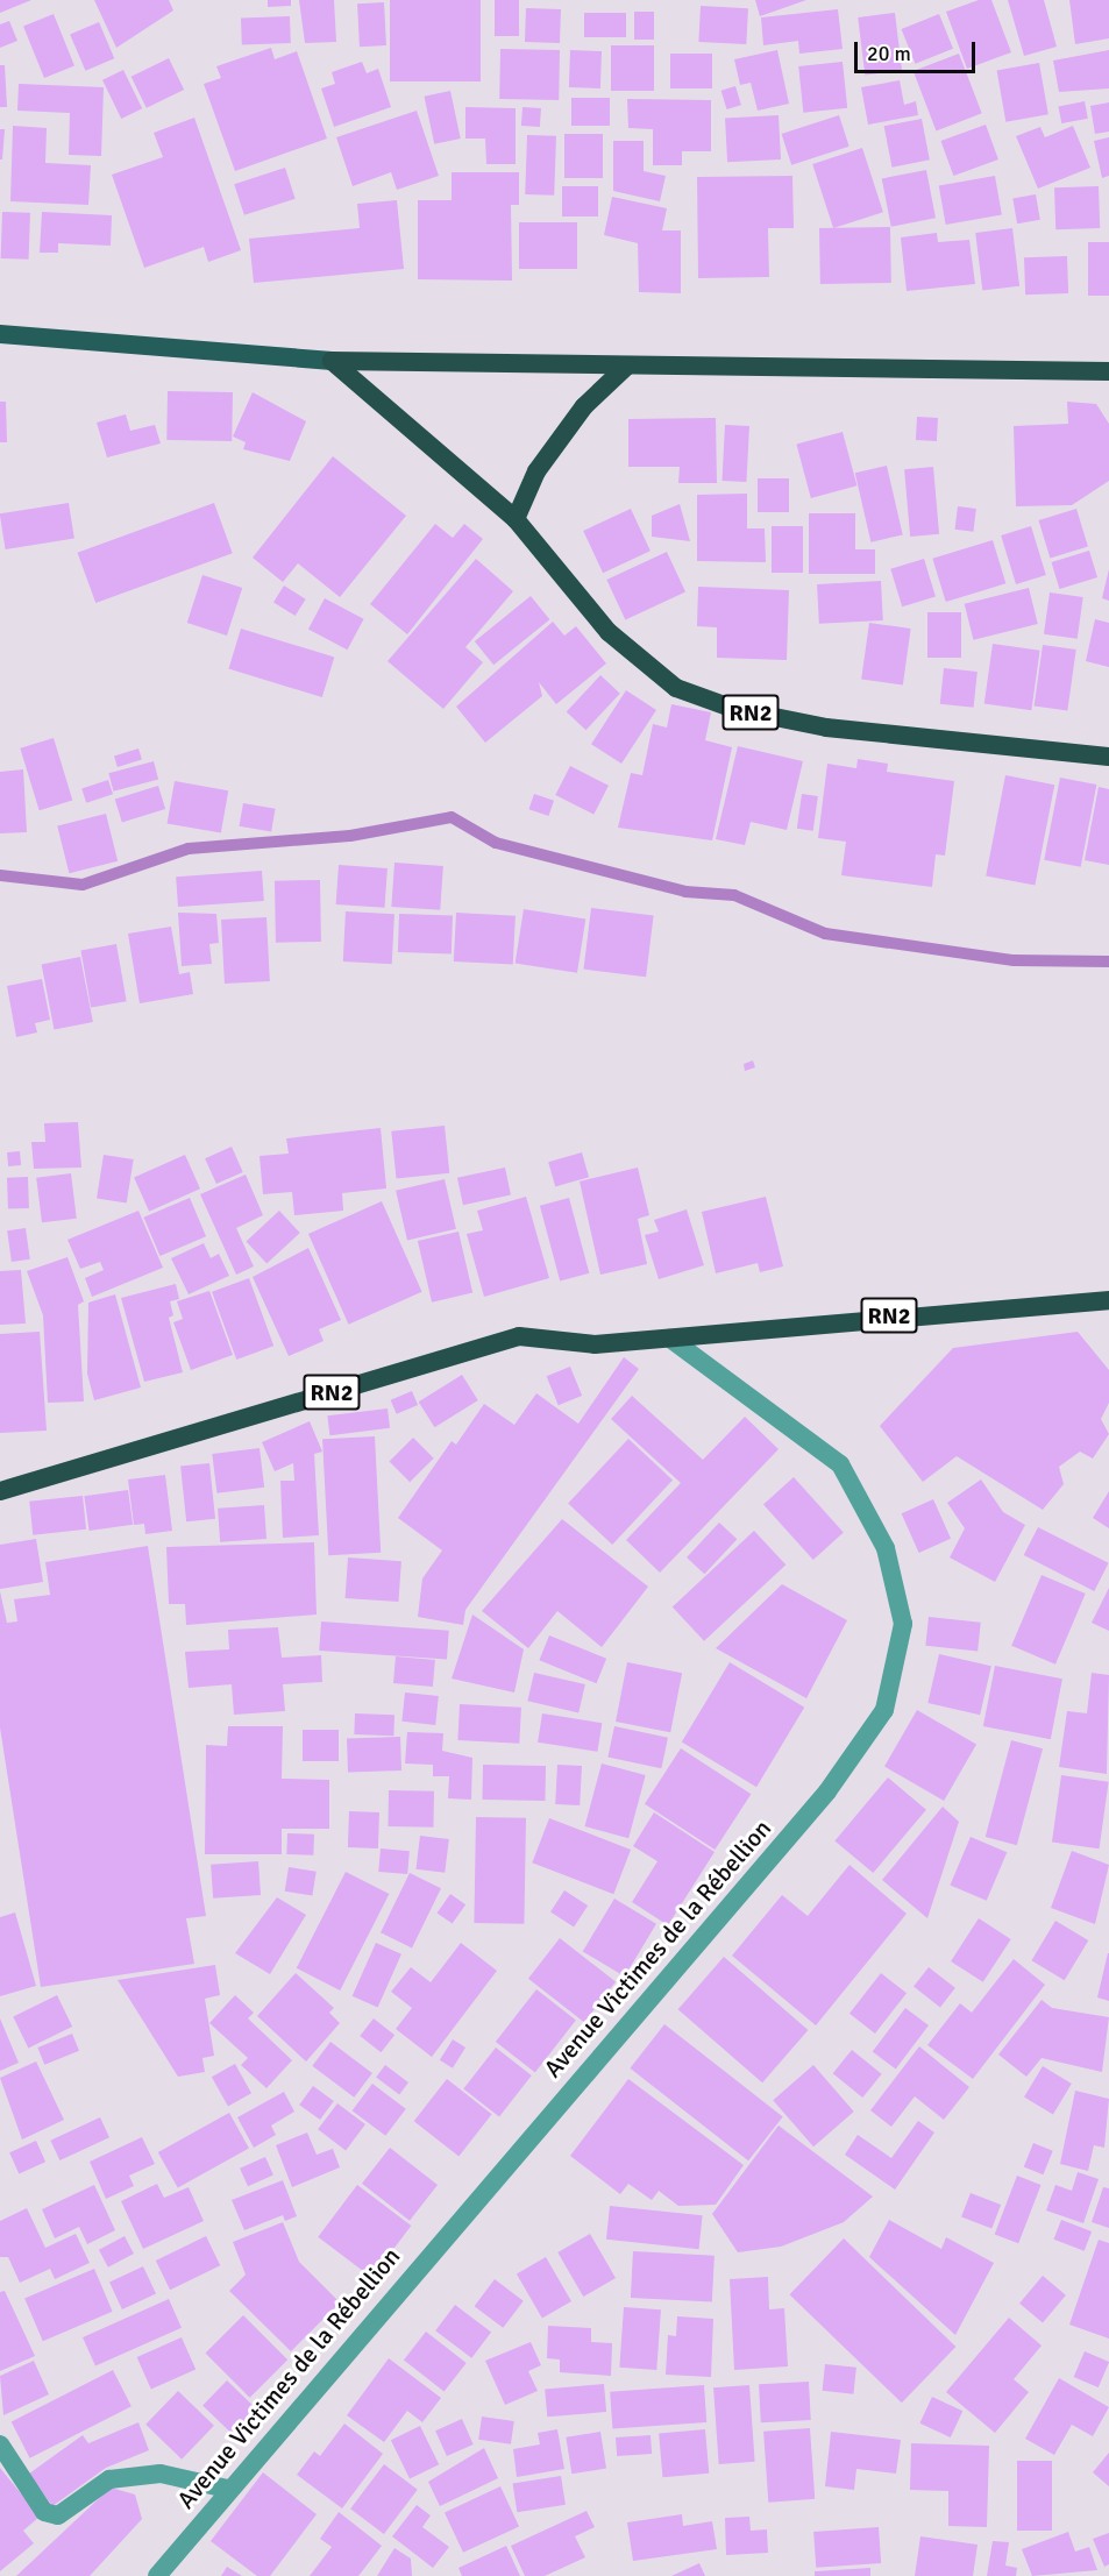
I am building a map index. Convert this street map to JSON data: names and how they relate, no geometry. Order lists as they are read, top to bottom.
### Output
{
  "streets": {
    "highway": ["RN2"],
    "street": ["Avenue Victimes de la Rébellion"]
  },
  "crossings": [
    ["RN2", "Avenue Victimes de la Rébellion"]
  ],
  "scale_bar": "20 m"
}
